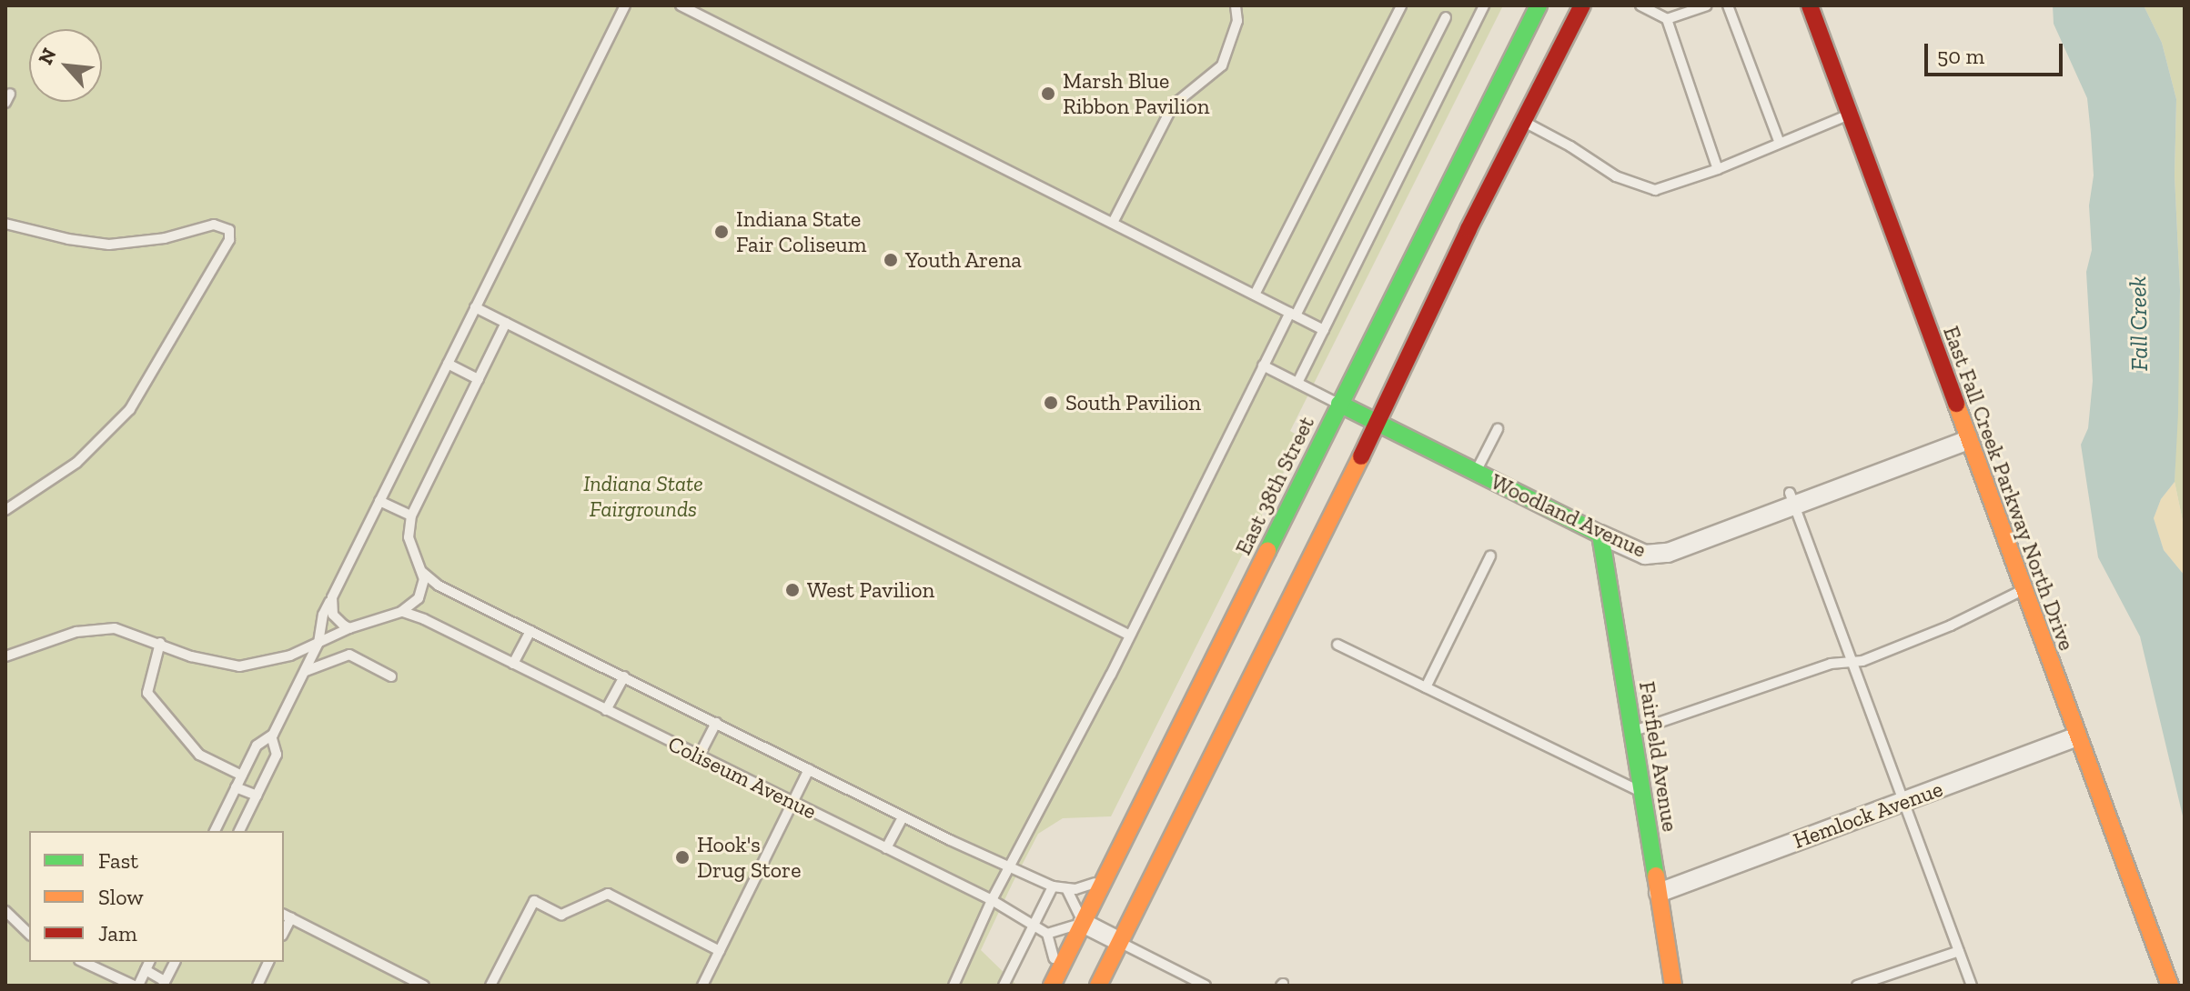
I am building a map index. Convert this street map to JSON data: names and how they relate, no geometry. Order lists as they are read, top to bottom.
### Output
{
  "streets": {
    "main road": [
      "East 38th Street",
      "East Fall Creek Parkway North Drive",
      "Woodland Avenue",
      "Fairfield Avenue"
    ],
    "street": ["Hemlock Avenue"],
    "lane": ["Coliseum Avenue"]
  },
  "crossings": [
    ["East 38th Street", "Woodland Avenue"],
    ["East Fall Creek Parkway North Drive", "Woodland Avenue"],
    ["East Fall Creek Parkway North Drive", "Hemlock Avenue"],
    ["Woodland Avenue", "Fairfield Avenue"],
    ["Fairfield Avenue", "Hemlock Avenue"]
  ],
  "water": ["Fall Creek"],
  "parks": ["Indiana State Fairgrounds"],
  "places": [
    "Marsh Blue Ribbon Pavilion",
    "Indiana State Fair Coliseum",
    "Youth Arena",
    "South Pavilion",
    "West Pavilion",
    "Hook's Drug Store"
  ],
  "legend": ["Fast", "Slow", "Jam"],
  "scale_bar": "50 m",
  "north": "top left"
}
